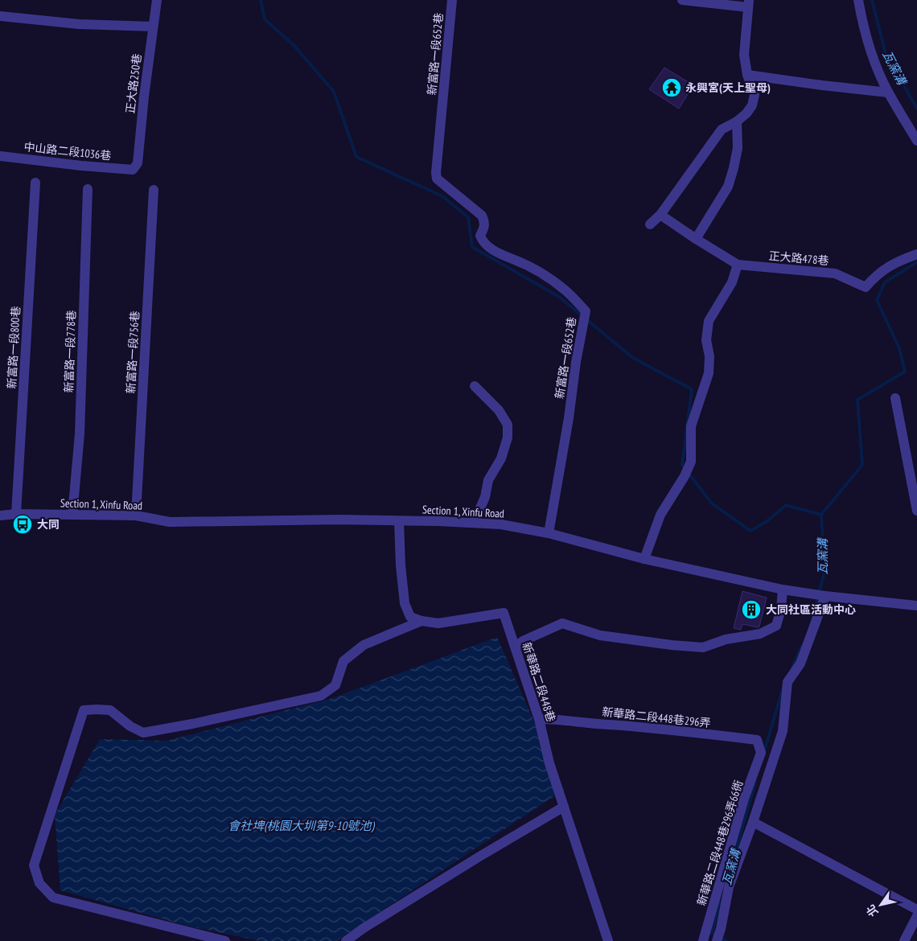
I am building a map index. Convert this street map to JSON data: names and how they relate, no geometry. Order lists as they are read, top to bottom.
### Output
{
  "streets": {
    "street": [
      "新富路一段652巷",
      "正大路250巷",
      "中山路二段1036巷",
      "正大路478巷",
      "新富路一段800巷",
      "新富路一段778巷",
      "新富路一段756巷",
      "Section 1, Xinfu Road",
      "新華路二段448巷",
      "新華路二段448巷296弄",
      "新華路二段448巷296弄66衖"
    ]
  },
  "crossings": [
    ["新富路一段652巷", "Section 1, Xinfu Road"],
    ["正大路250巷", "中山路二段1036巷"],
    ["新富路一段800巷", "Section 1, Xinfu Road"],
    ["新富路一段778巷", "Section 1, Xinfu Road"],
    ["新富路一段756巷", "Section 1, Xinfu Road"],
    ["新華路二段448巷", "新華路二段448巷296弄"],
    ["新華路二段448巷296弄", "新華路二段448巷296弄66衖"]
  ],
  "water": ["瓦窯溝", "會社埤(桃園大圳第9-10號池)"],
  "places": {
    "temple": ["永興宮(天上聖母)"],
    "bus stop": ["大同"],
    "building": ["大同社區活動中心"]
  },
  "north": "bottom left"
}
